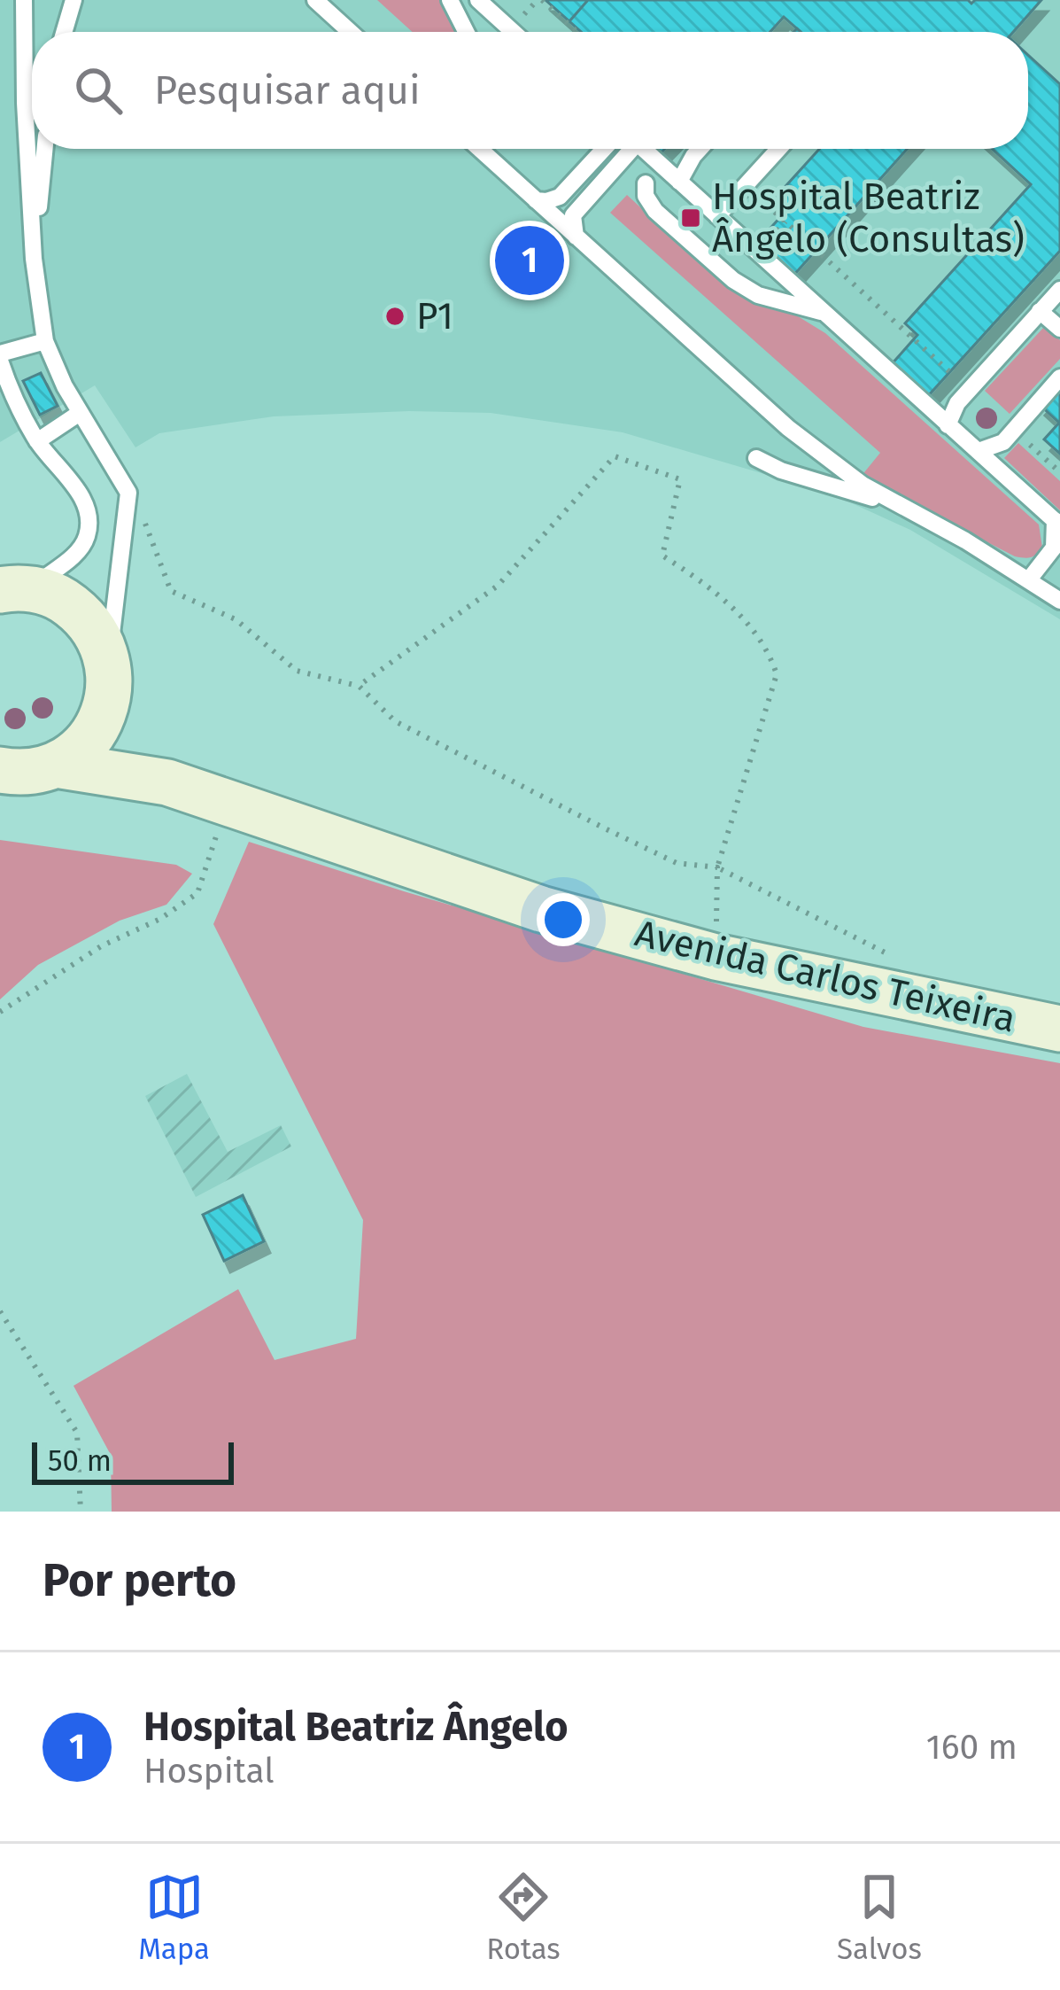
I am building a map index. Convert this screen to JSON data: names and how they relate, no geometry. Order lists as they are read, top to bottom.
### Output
{
  "streets": {
    "main road": ["Avenida Carlos Teixeira"]
  },
  "places": {
    "transit": ["Hospital Beatriz Ângelo (Consultas)"],
    "other": ["P1"]
  },
  "scale_bar": "50 m",
  "page": {
    "search": "Pesquisar aqui",
    "pins": "1",
    "scale": "50 m",
    "heading": "Por perto",
    "list": [
      {
        "mark": "1",
        "name": "Hospital Beatriz Ângelo",
        "note": "Hospital",
        "value": "160 m"
      }
    ],
    "nav": ["Mapa", "Rotas", "Salvos"]
  }
}
